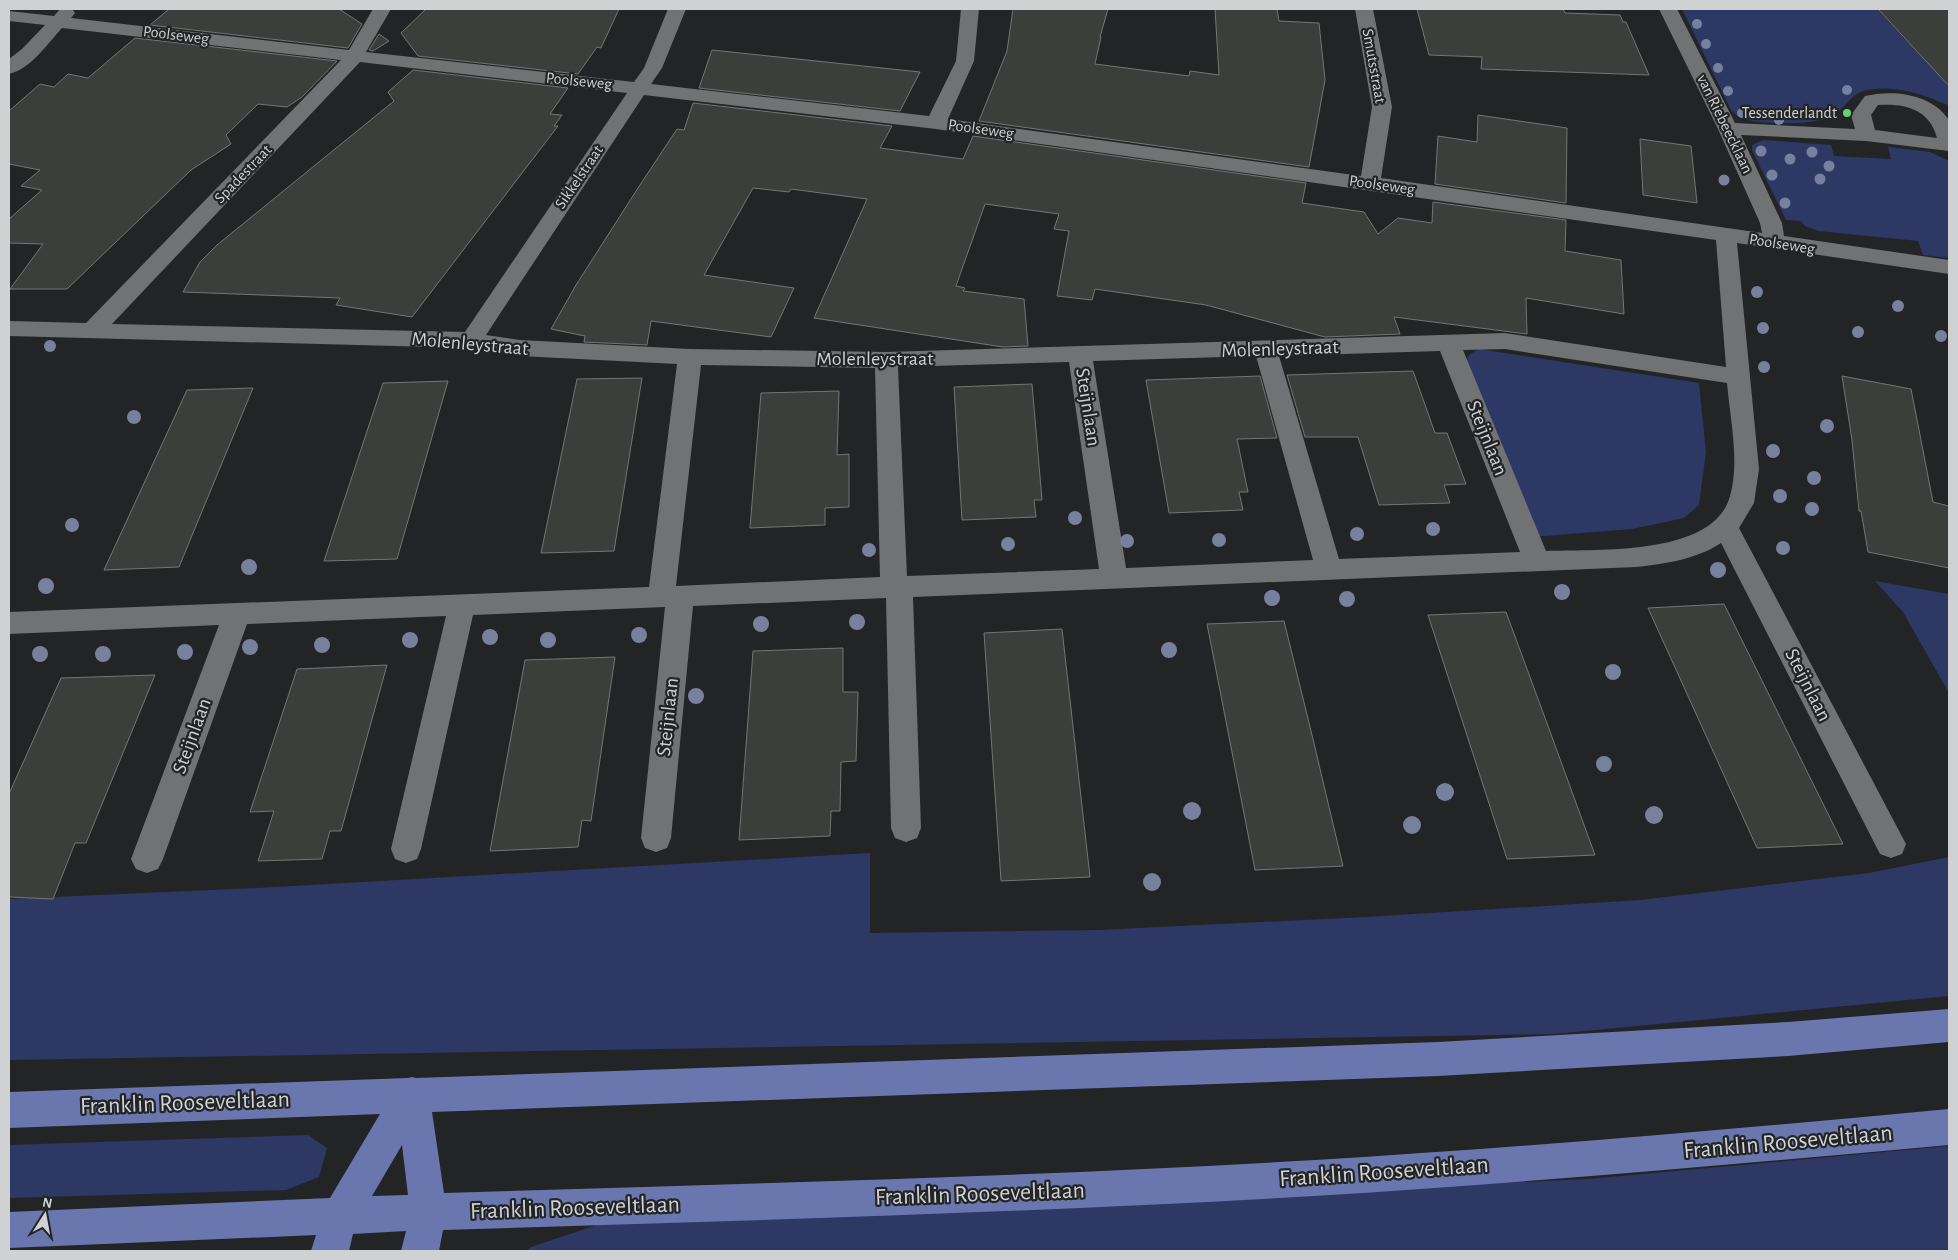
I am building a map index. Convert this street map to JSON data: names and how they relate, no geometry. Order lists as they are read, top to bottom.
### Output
{
  "streets": {
    "main road": ["Franklin Rooseveltlaan"],
    "street": [
      "Poolseweg",
      "Smutsstraat",
      "van Riebeecklaan",
      "Spadestraat",
      "Sikkelstraat",
      "Molenleystraat",
      "Steijnlaan"
    ]
  },
  "crossings": [
    ["Poolseweg", "Smutsstraat"],
    ["Poolseweg", "van Riebeecklaan"],
    ["Poolseweg", "Spadestraat"],
    ["Poolseweg", "Sikkelstraat"],
    ["Spadestraat", "Molenleystraat"],
    ["Sikkelstraat", "Molenleystraat"],
    ["Molenleystraat", "Steijnlaan"]
  ],
  "places": ["Tessenderlandt"],
  "north": "top"
}
